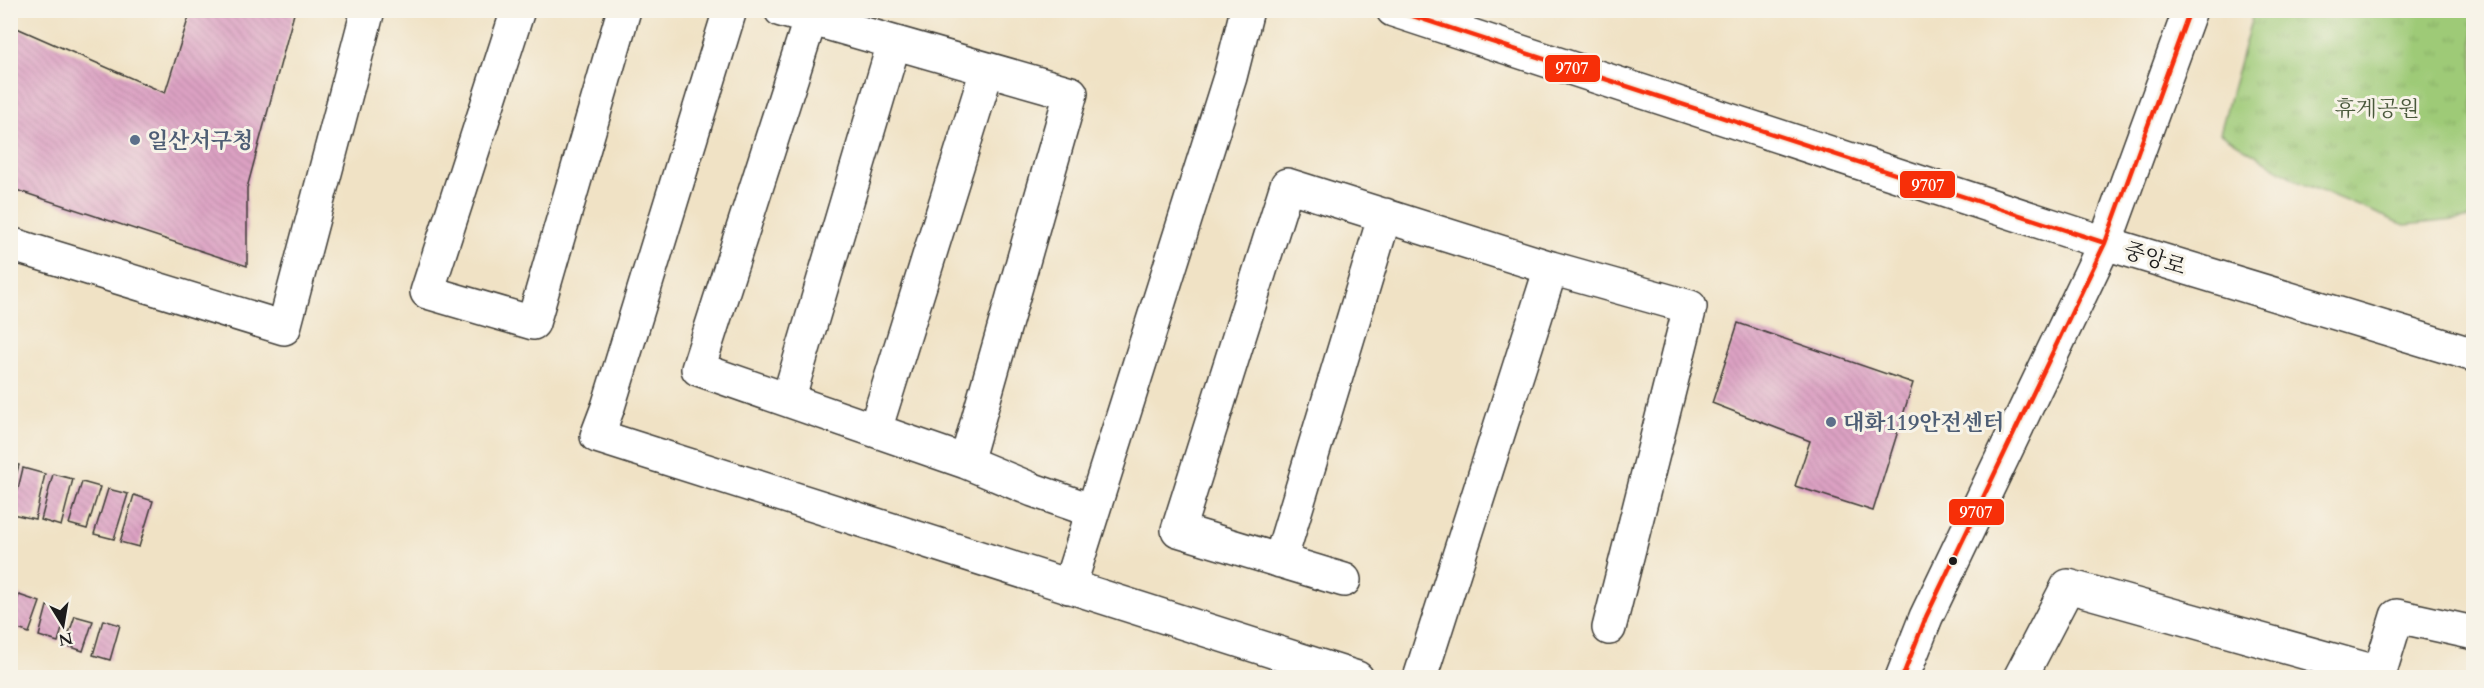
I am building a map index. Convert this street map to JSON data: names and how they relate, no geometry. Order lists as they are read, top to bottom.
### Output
{
  "streets": {
    "street": ["중앙로"]
  },
  "parks": ["휴게공원"],
  "places": ["일산서구청", "대화119안전센터"],
  "lines": ["transit line 9707"],
  "north": "bottom"
}
